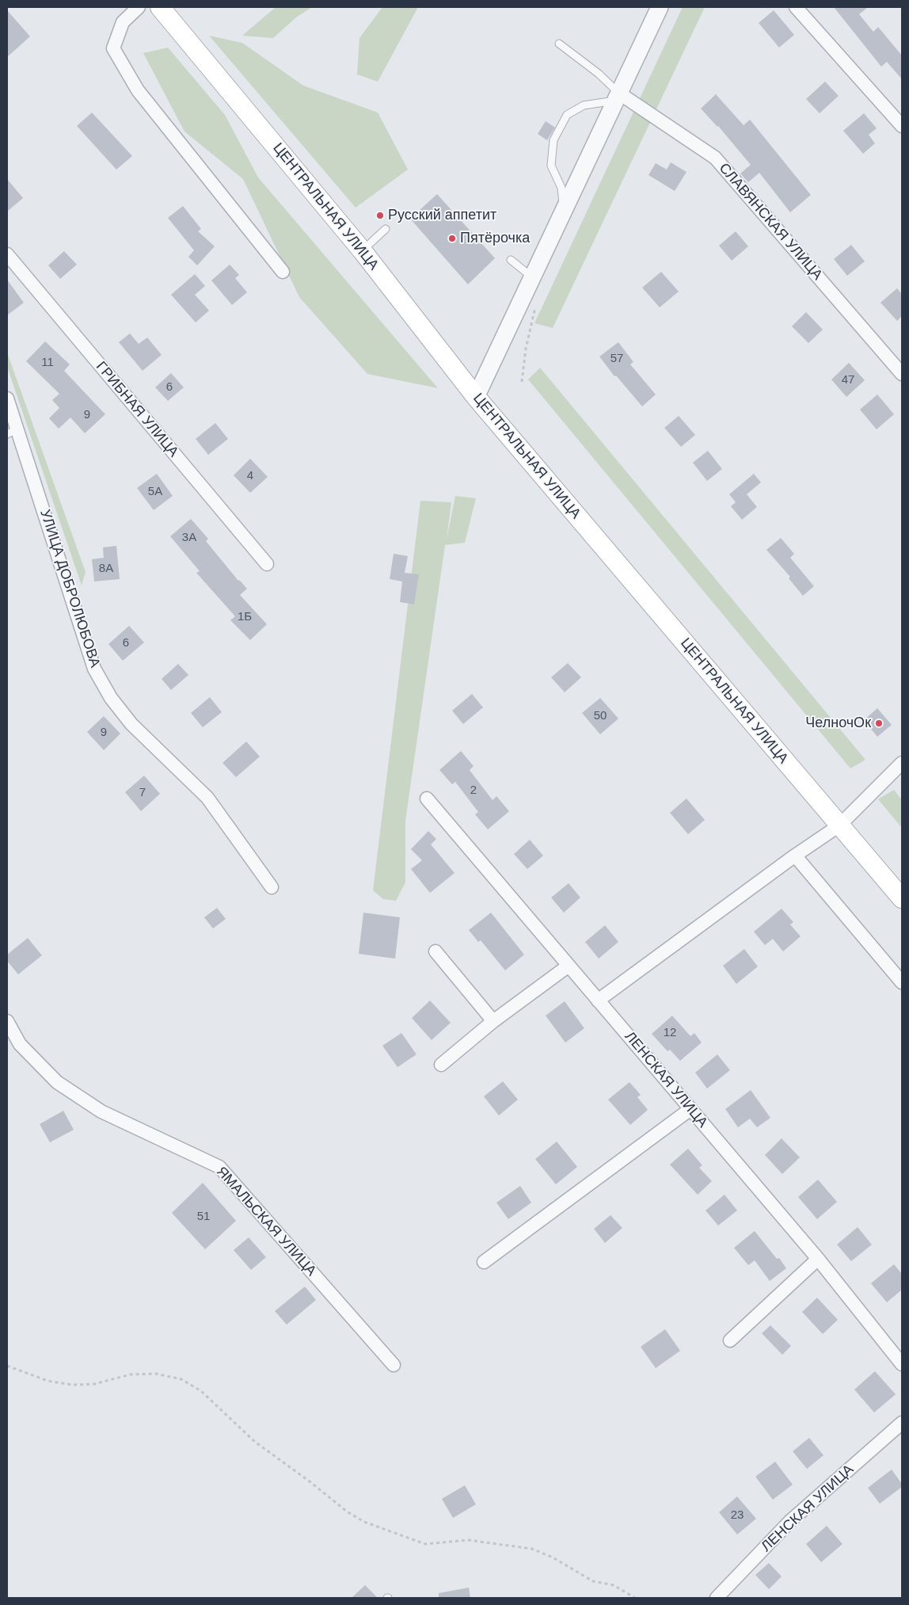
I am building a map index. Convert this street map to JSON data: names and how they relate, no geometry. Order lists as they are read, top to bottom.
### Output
{
  "streets": {
    "main road": ["ЦЕНТРАЛЬНАЯ УЛИЦА"],
    "street": [
      "СЛАВЯНСКАЯ УЛИЦА",
      "ГРИБНАЯ УЛИЦА",
      "УЛИЦА ДОБРОЛЮБОВА",
      "ЛЕНСКАЯ УЛИЦА",
      "ЯМАЛЬСКАЯ УЛИЦА"
    ]
  },
  "places": ["Русский аппетит", "Пятёрочка", "ЧелночОк"],
  "house_numbers": [
    "57",
    "11",
    "47",
    "6",
    "9",
    "4",
    "5А",
    "3А",
    "8А",
    "1Б",
    "6",
    "50",
    "9",
    "2",
    "7",
    "12",
    "51",
    "23"
  ]
}
